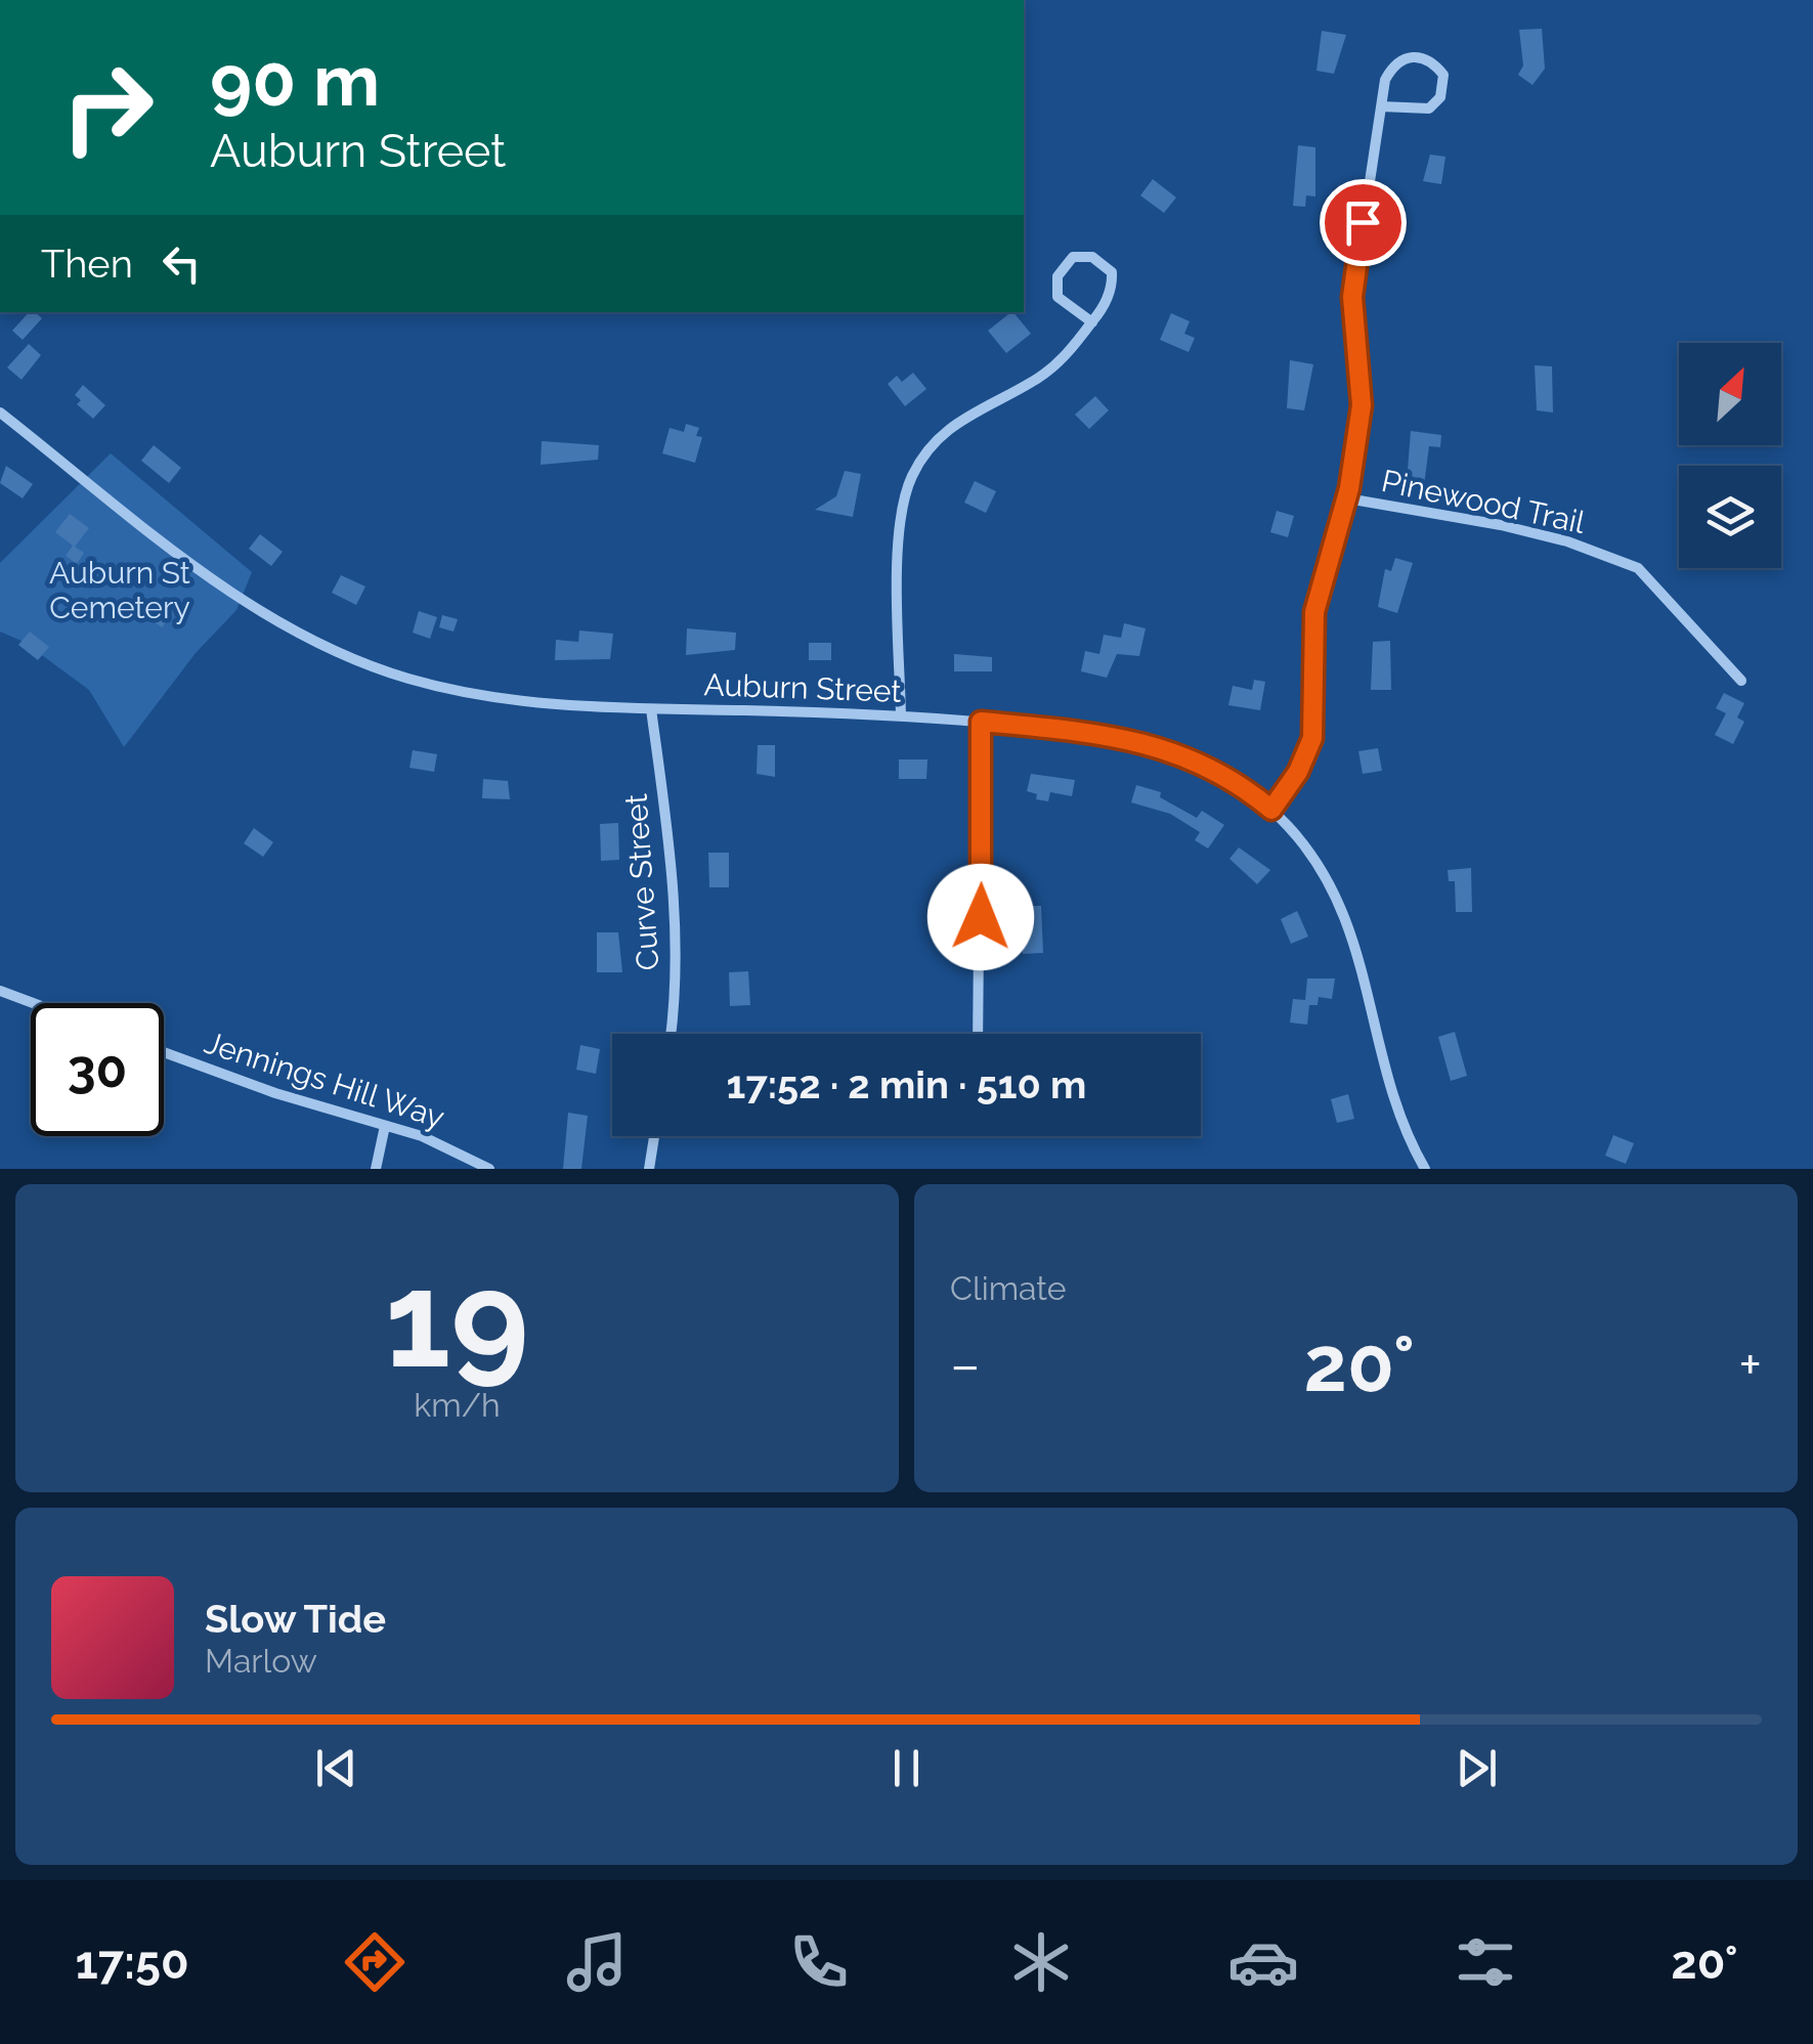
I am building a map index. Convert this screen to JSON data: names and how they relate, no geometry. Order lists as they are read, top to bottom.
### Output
{
  "streets": {
    "street": [
      "Pinewood Trail",
      "Auburn Street",
      "Curve Street",
      "Jennings Hill Way"
    ]
  },
  "crossings": [
    ["Auburn Street", "Curve Street"]
  ],
  "parks": ["Auburn St Cemetery"],
  "north": "top right",
  "page": {
    "turn": ["90 m", "Auburn Street"],
    "then": "Then",
    "limit": "30",
    "trip": "17:52 · 2 min · 510 m",
    "tile": [
      ["19", "km/h"],
      "Climate"
    ],
    "heat": ["−", "20°", "+"],
    "song": ["Slow Tide", "Marlow"],
    "tabs": ["17:50", "20°"]
  }
}
